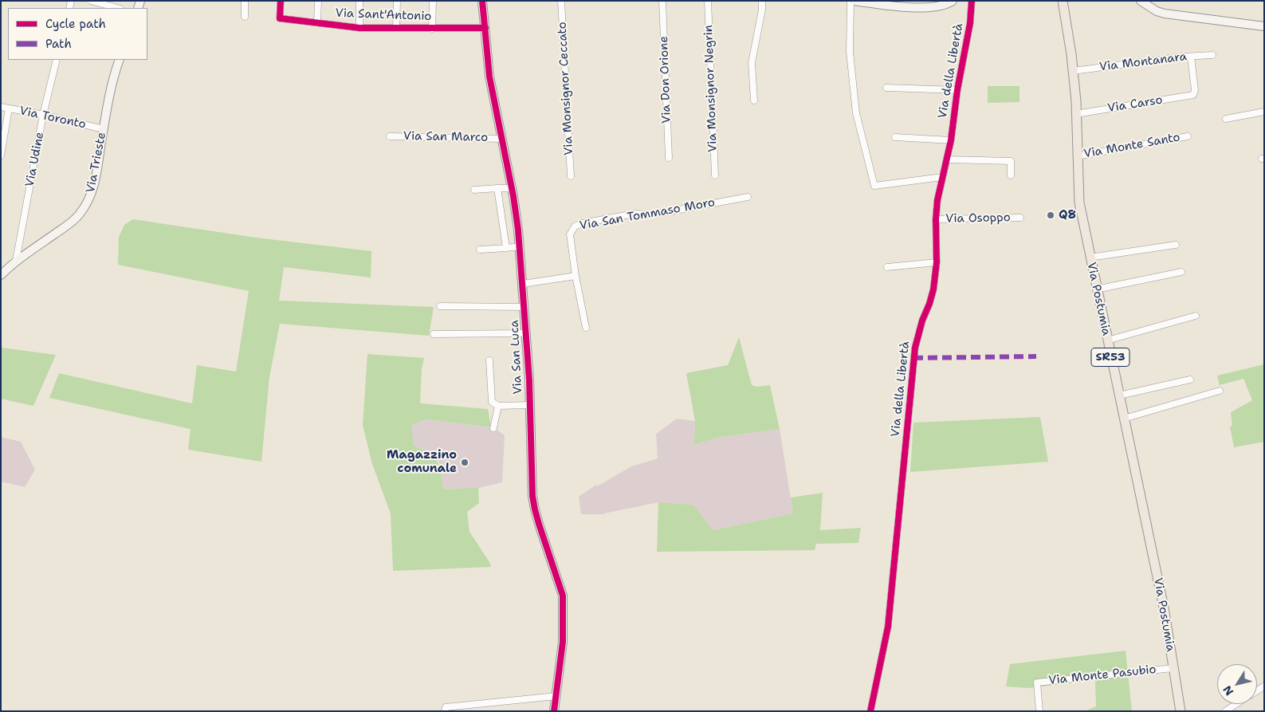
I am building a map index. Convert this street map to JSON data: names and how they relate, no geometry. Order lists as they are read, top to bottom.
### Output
{
  "streets": {
    "main road": ["Via Postumia", "SR53"],
    "street": [
      "Via Sant'Antonio",
      "Via Montanara",
      "Via della Libertà",
      "Via Don Orione",
      "Via Monsignor Ceccato",
      "Via Monsignor Negrin",
      "Via Carso",
      "Via Toronto",
      "Via San Marco",
      "Via Monte Santo",
      "Via Udine",
      "Via Trieste",
      "Via San Tommaso Moro",
      "Via Osoppo",
      "Via San Luca",
      "Via Monte Pasubio"
    ]
  },
  "crossings": [
    ["Via Sant'Antonio", "Via San Luca"],
    ["Via Montanara", "Via Carso"],
    ["Via Montanara", "Via Postumia"],
    ["Via della Libertà", "Via Osoppo"],
    ["Via Carso", "Via Postumia"],
    ["Via Toronto", "Via Udine"],
    ["Via Toronto", "Via Trieste"],
    ["Via San Marco", "Via San Luca"],
    ["Via Monte Santo", "Via Postumia"],
    ["Via Udine", "Via Trieste"],
    ["Via Postumia", "Via Monte Pasubio"]
  ],
  "places": ["Q8", "Magazzino comunale"],
  "legend": ["Cycle path", "Path"],
  "north": "bottom left"
}
